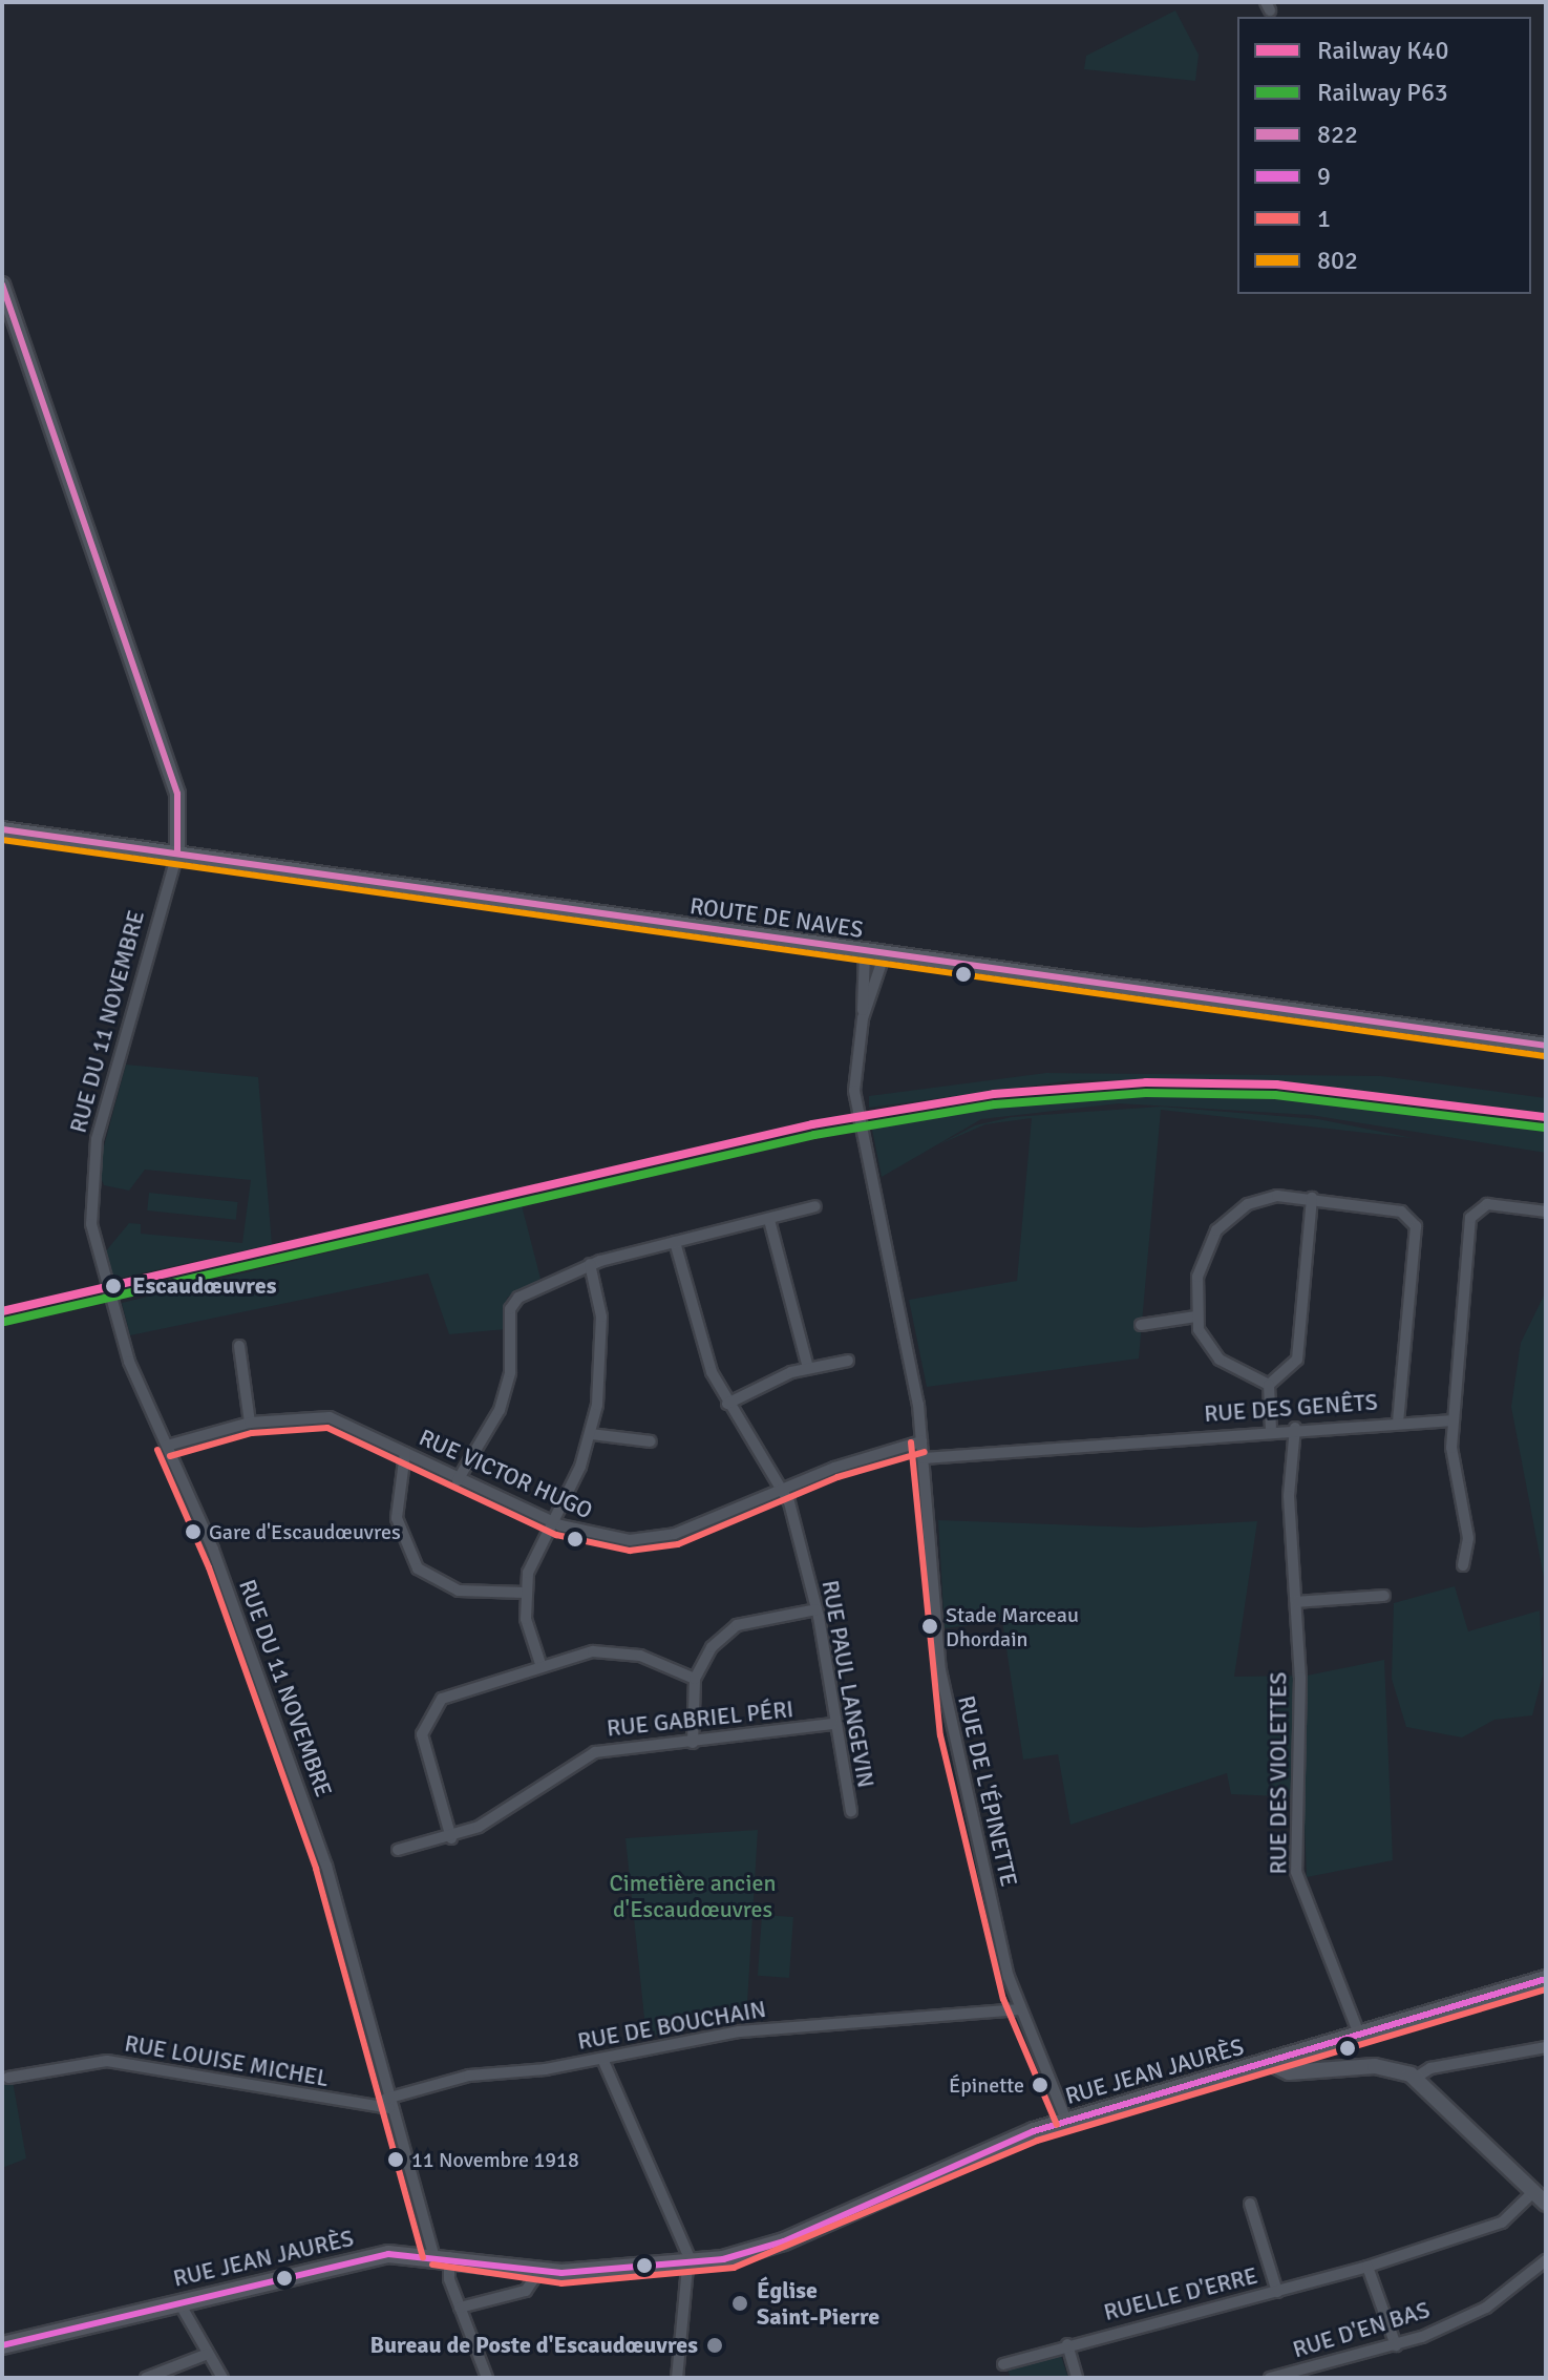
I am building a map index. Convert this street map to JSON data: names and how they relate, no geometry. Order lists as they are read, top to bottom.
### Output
{
  "streets": {
    "main road": ["ROUTE DE NAVES", "RUE JEAN JAURÈS"],
    "street": [
      "RUE DU 11 NOVEMBRE",
      "RUE DES GENÊTS",
      "RUE VICTOR HUGO",
      "RUE PAUL LANGEVIN",
      "RUE GABRIEL PÉRI",
      "RUE DES VIOLETTES",
      "RUE DE L'ÉPINETTE",
      "RUE DE BOUCHAIN",
      "RUE LOUISE MICHEL",
      "RUELLE D'ERRE",
      "RUE D'EN BAS"
    ]
  },
  "crossings": [
    ["ROUTE DE NAVES", "RUE DU 11 NOVEMBRE"],
    ["ROUTE DE NAVES", "RUE DE L'ÉPINETTE"],
    ["RUE DU 11 NOVEMBRE", "RUE VICTOR HUGO"],
    ["RUE DU 11 NOVEMBRE", "RUE DE BOUCHAIN"],
    ["RUE DU 11 NOVEMBRE", "RUE LOUISE MICHEL"],
    ["RUE DU 11 NOVEMBRE", "RUE JEAN JAURÈS"],
    ["RUE DES GENÊTS", "RUE DES VIOLETTES"],
    ["RUE DES GENÊTS", "RUE DE L'ÉPINETTE"],
    ["RUE VICTOR HUGO", "RUE PAUL LANGEVIN"],
    ["RUE VICTOR HUGO", "RUE DE L'ÉPINETTE"],
    ["RUE PAUL LANGEVIN", "RUE GABRIEL PÉRI"],
    ["RUE DES VIOLETTES", "RUE JEAN JAURÈS"],
    ["RUE DE L'ÉPINETTE", "RUE DE BOUCHAIN"],
    ["RUE DE L'ÉPINETTE", "RUE JEAN JAURÈS"],
    ["RUE DE BOUCHAIN", "RUE LOUISE MICHEL"]
  ],
  "parks": ["Cimetière ancien d'Escaudœuvres"],
  "places": [
    "Escaudœuvres",
    "Gare d'Escaudœuvres",
    "Stade Marceau Dhordain",
    "Épinette",
    "11 Novembre 1918",
    "Église Saint-Pierre",
    "Bureau de Poste d'Escaudœuvres"
  ],
  "lines": [
    "transit line 822",
    "transit line 802",
    "rail line K40",
    "rail line P63",
    "transit line 1",
    "transit line 9"
  ],
  "legend": [
    "Railway K40",
    "Railway P63",
    "822",
    "9",
    "1",
    "802"
  ]
}
